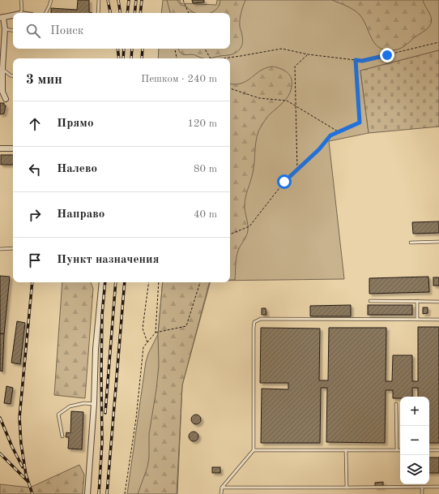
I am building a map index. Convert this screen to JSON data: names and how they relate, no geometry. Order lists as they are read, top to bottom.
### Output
{
  "page": {
    "search": "Поиск",
    "heading": ["3 мин", "Пешком · 240 m"],
    "list": [
      ["Прямо", "120 m"],
      ["Налево", "80 m"],
      ["Направо", "40 m"],
      "Пункт назначения"
    ],
    "map_buttons": ["+", "−"]
  }
}
